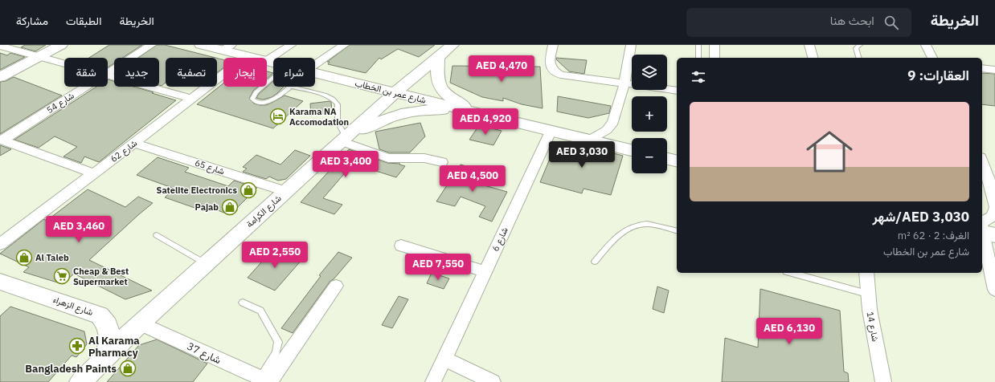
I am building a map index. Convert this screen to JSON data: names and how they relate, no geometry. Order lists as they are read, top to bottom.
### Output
{
  "streets": {
    "main road": ["شارع عمر بن الخطاب", "شارع الكرامة", "شارع الزهراء"],
    "street": [
      "شارع 54",
      "شارع 62",
      "شارع 65",
      "شارع 6",
      "شارع 14",
      "شارع 37"
    ]
  },
  "crossings": [
    ["شارع عمر بن الخطاب", "شارع 62"],
    ["شارع عمر بن الخطاب", "شارع الكرامة"],
    ["شارع عمر بن الخطاب", "شارع 6"],
    ["شارع 62", "شارع 65"],
    ["شارع 65", "شارع الكرامة"],
    ["شارع الكرامة", "شارع الزهراء"],
    ["شارع الكرامة", "شارع 37"]
  ],
  "places": {
    "hotel": ["Karama NA Accomodation"],
    "shop": [
      "Satelite Electronics",
      "Pajab",
      "Al Taleb",
      "Bangladesh Paints"
    ],
    "supermarket": ["Cheap & Best Supermarket"],
    "pharmacy": ["Al Karama Pharmacy"]
  },
  "page": {
    "header": "الخريطة",
    "search": "ابحث هنا",
    "nav": ["الخريطة", "الطبقات", "مشاركة"],
    "map_buttons": ["+", "−"],
    "price": [
      "AED 4,470",
      "AED 4,920",
      "AED 3,030",
      "AED 3,400",
      "AED 4,500",
      "AED 3,460",
      "AED 2,550",
      "AED 7,550",
      "AED 6,130"
    ],
    "chip": [
      "شراء",
      "إيجار",
      "تصفية",
      "جديد",
      "شقة"
    ],
    "heading": "العقارات: 9",
    "list": [
      {
        "name": "AED 3,030/شهر",
        "note": "الغرف: 2 · 62 m² · شارع عمر بن الخطاب"
      }
    ]
  }
}
